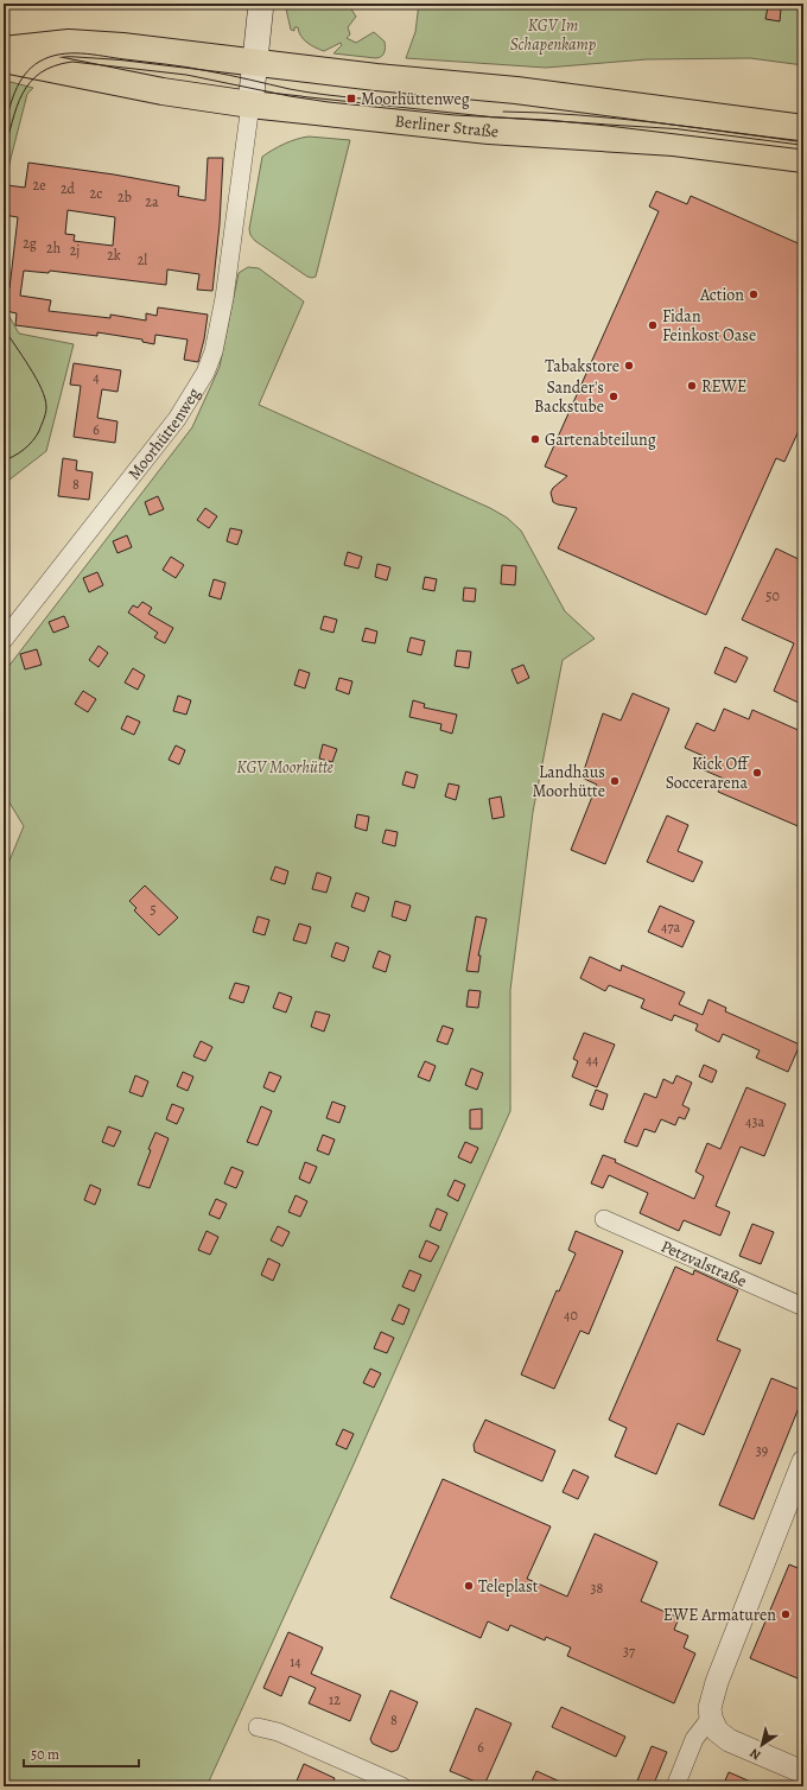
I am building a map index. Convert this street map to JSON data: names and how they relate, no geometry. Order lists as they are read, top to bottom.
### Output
{
  "streets": {
    "main road": ["Berliner Straße"],
    "street": ["Moorhüttenweg", "Petzvalstraße"]
  },
  "crossings": [
    ["Berliner Straße", "Moorhüttenweg"]
  ],
  "parks": ["KGV Im Schapenkamp", "KGV Moorhütte"],
  "places": {
    "transit": ["Moorhüttenweg"],
    "other": [
      "Action",
      "Fidan Feinkost Oase",
      "Tabakstore",
      "REWE",
      "Sander's Backstube",
      "Gartenabteilung",
      "Kick Off Soccerarena",
      "Landhaus Moorhütte",
      "Teleplast",
      "EWE Armaturen"
    ]
  },
  "house_numbers": [
    "2e",
    "2d",
    "2c",
    "2b",
    "2a",
    "2g",
    "2h",
    "2j",
    "2k",
    "2l",
    "4",
    "6",
    "8",
    "50",
    "5",
    "47a",
    "44",
    "43a",
    "40",
    "39",
    "38",
    "37",
    "14",
    "12",
    "8",
    "6"
  ],
  "scale_bar": "50 m",
  "north": "bottom left"
}
